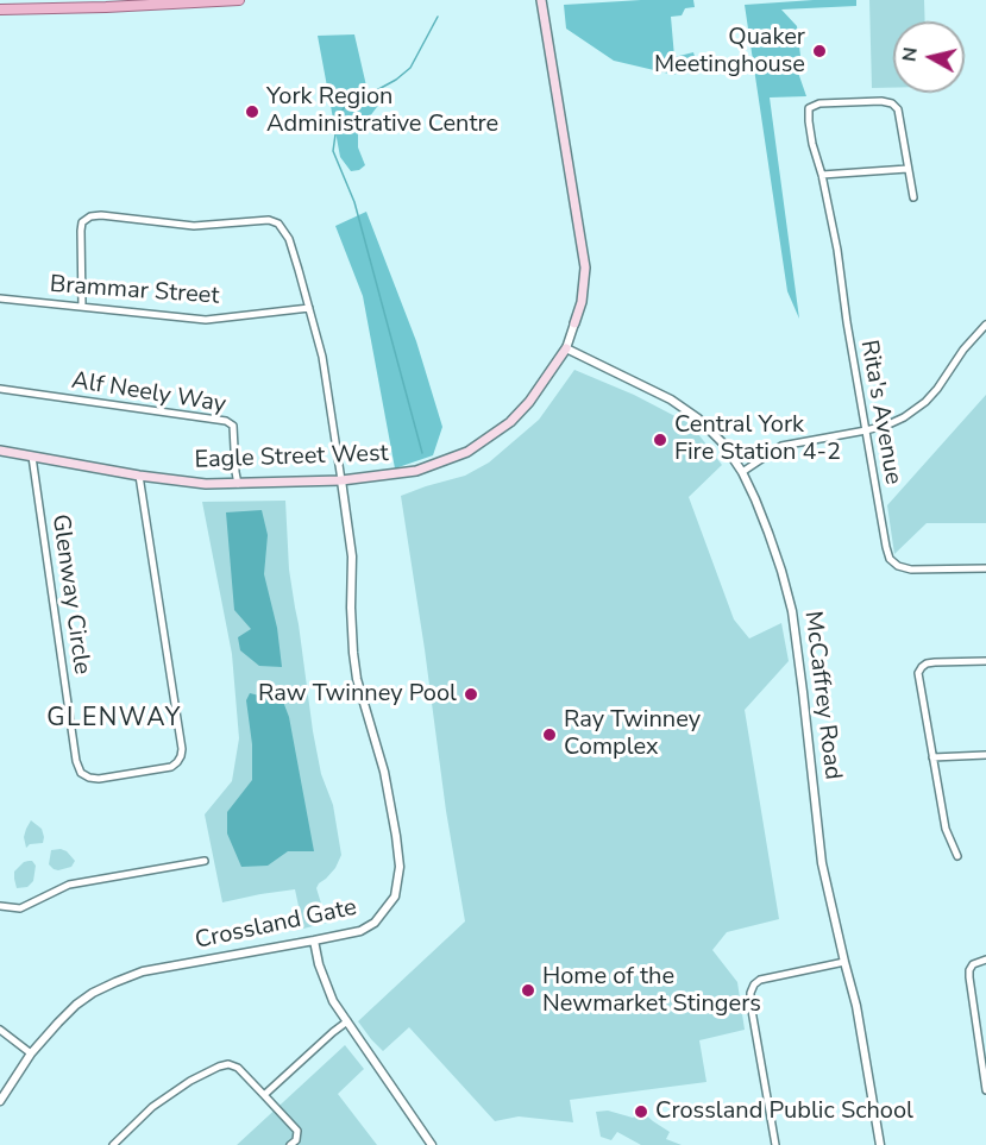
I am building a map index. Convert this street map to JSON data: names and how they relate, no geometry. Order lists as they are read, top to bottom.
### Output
{
  "streets": {
    "main road": ["Eagle Street West"],
    "street": [
      "Brammar Street",
      "Alf Neely Way",
      "Rita's Avenue",
      "Glenway Circle",
      "McCaffrey Road",
      "Crossland Gate"
    ]
  },
  "crossings": [
    ["Alf Neely Way", "Eagle Street West"],
    ["Eagle Street West", "Glenway Circle"],
    ["Eagle Street West", "McCaffrey Road"],
    ["Eagle Street West", "Crossland Gate"]
  ],
  "districts": ["GLENWAY"],
  "places": [
    "Quaker Meetinghouse",
    "York Region Administrative Centre",
    "Central York Fire Station 4-2",
    "Raw Twinney Pool",
    "Ray Twinney Complex",
    "Home of the Newmarket Stingers",
    "Crossland Public School"
  ],
  "north": "left"
}
